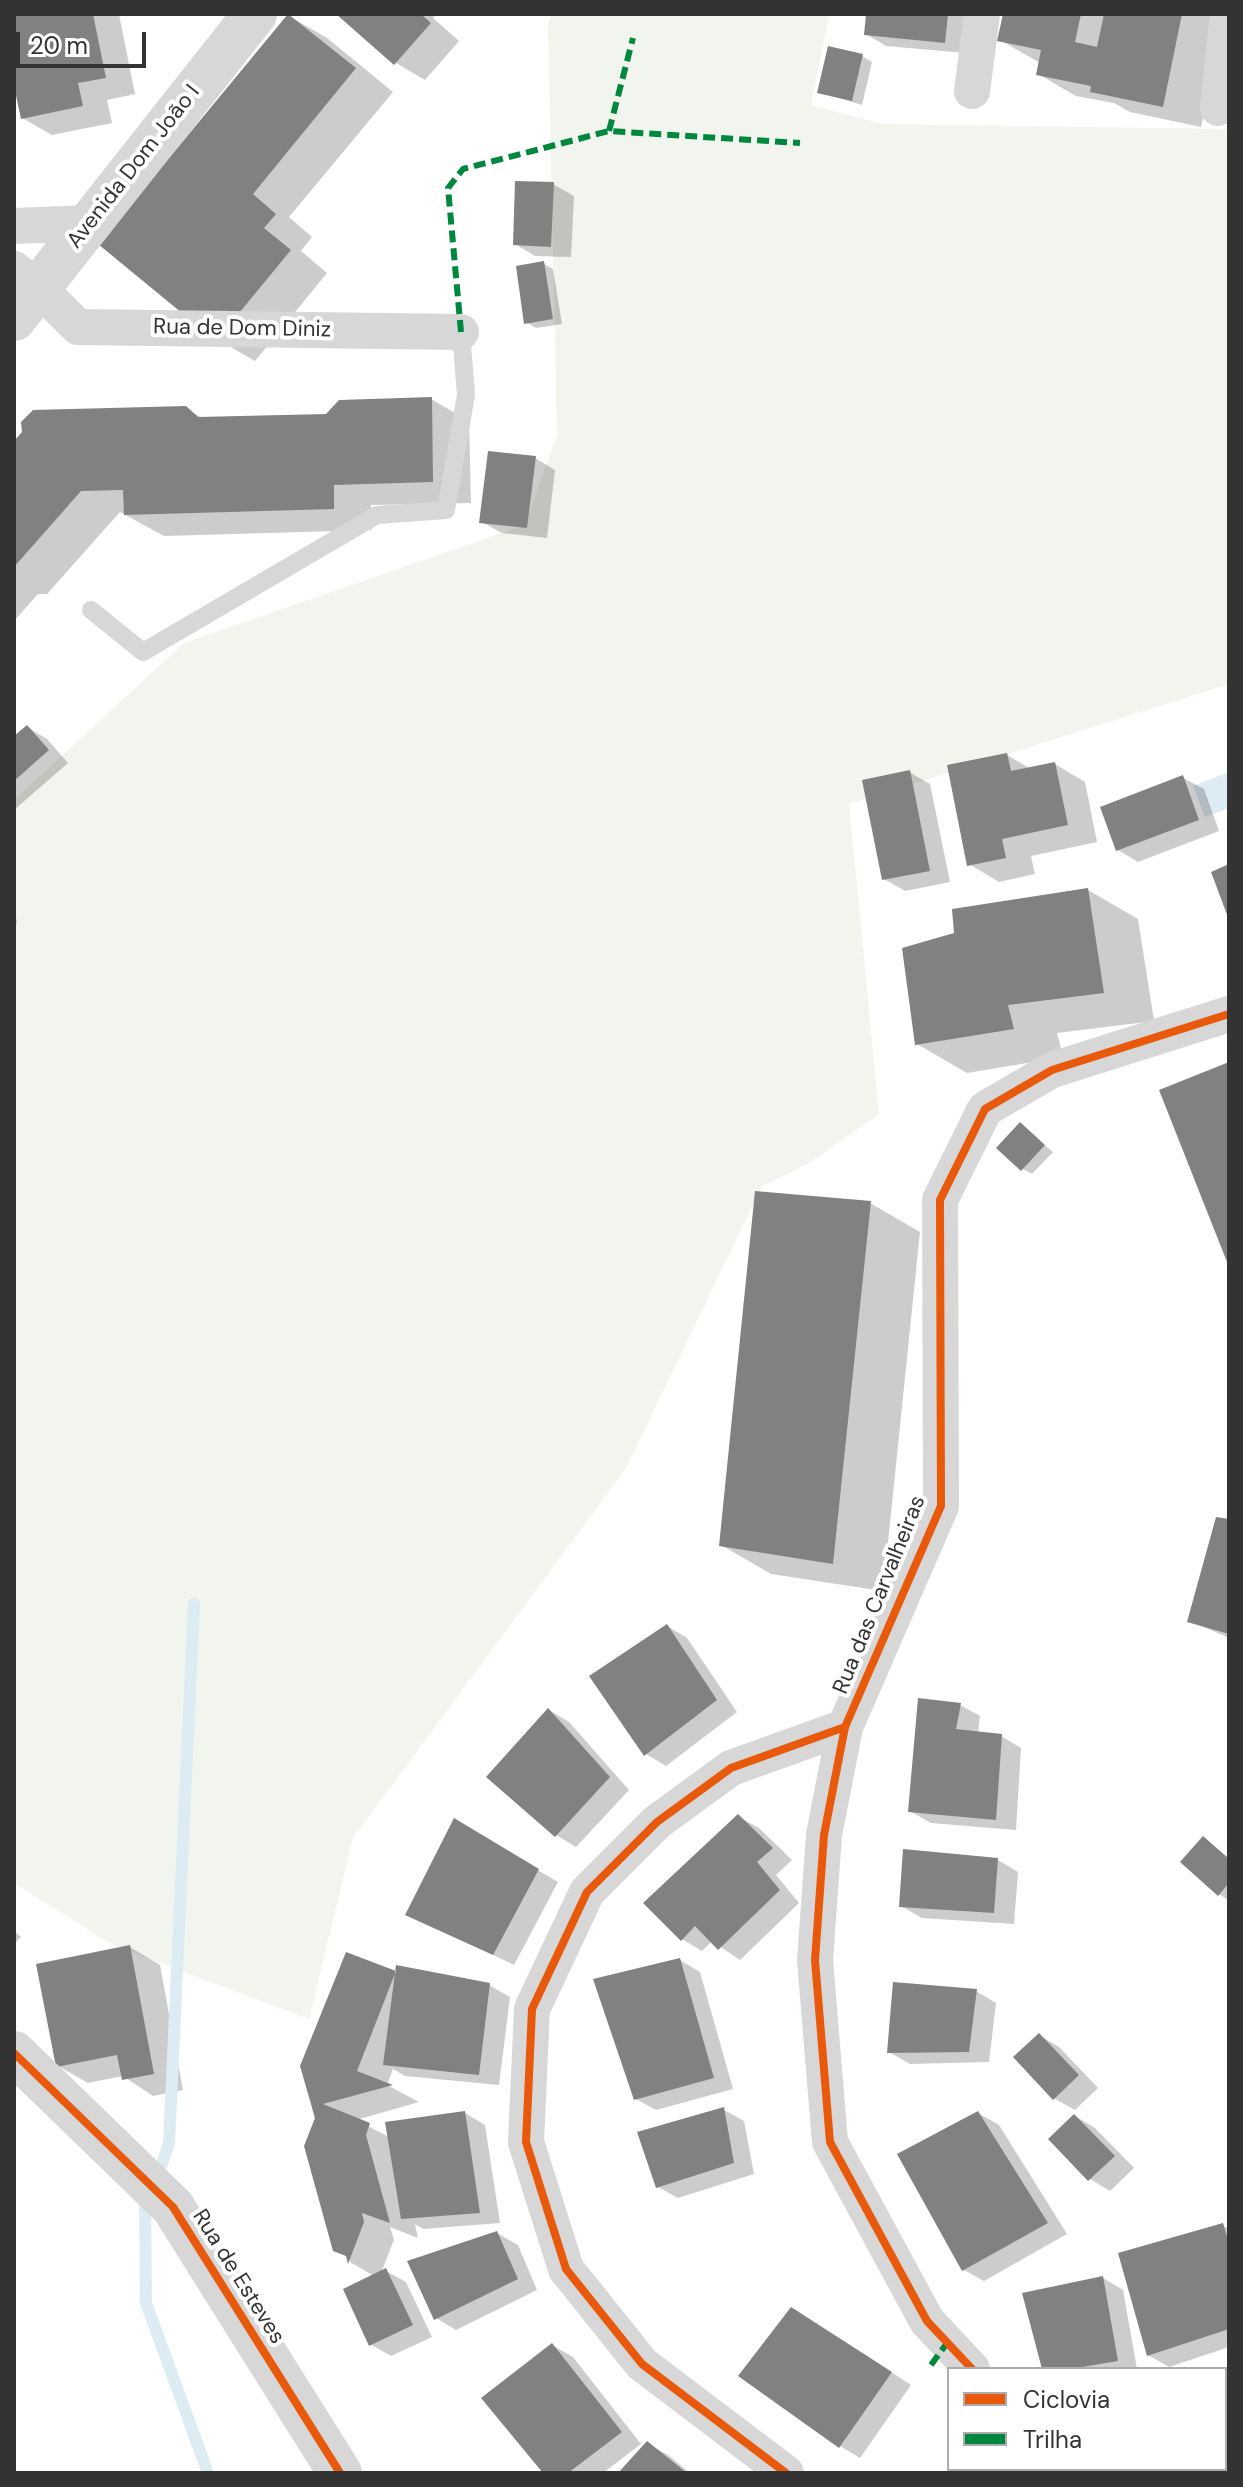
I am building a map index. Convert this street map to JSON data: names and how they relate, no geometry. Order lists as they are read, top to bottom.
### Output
{
  "streets": {
    "street": [
      "Avenida Dom João I",
      "Rua de Dom Diniz",
      "Rua das Carvalheiras",
      "Rua de Esteves"
    ]
  },
  "crossings": [
    ["Avenida Dom João I", "Rua de Dom Diniz"]
  ],
  "legend": ["Ciclovia", "Trilha"],
  "scale_bar": "20 m"
}
